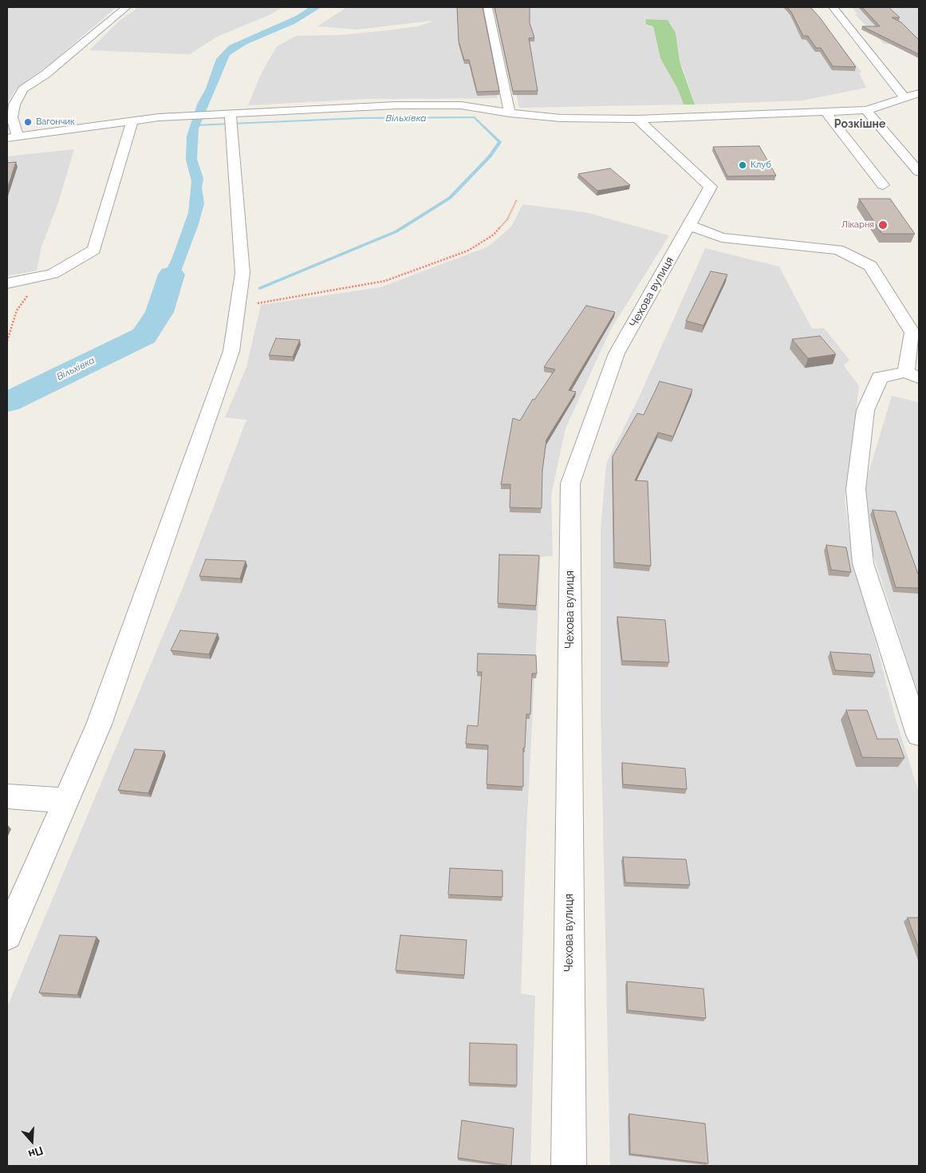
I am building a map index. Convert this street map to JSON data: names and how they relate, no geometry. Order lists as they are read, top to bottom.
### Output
{
  "streets": {
    "street": ["Чехова вулиця"]
  },
  "districts": ["Розкішне"],
  "water": ["Вільхівка"],
  "places": ["Вагончик", "Клуб", "Лікарня"],
  "north": "bottom"
}
